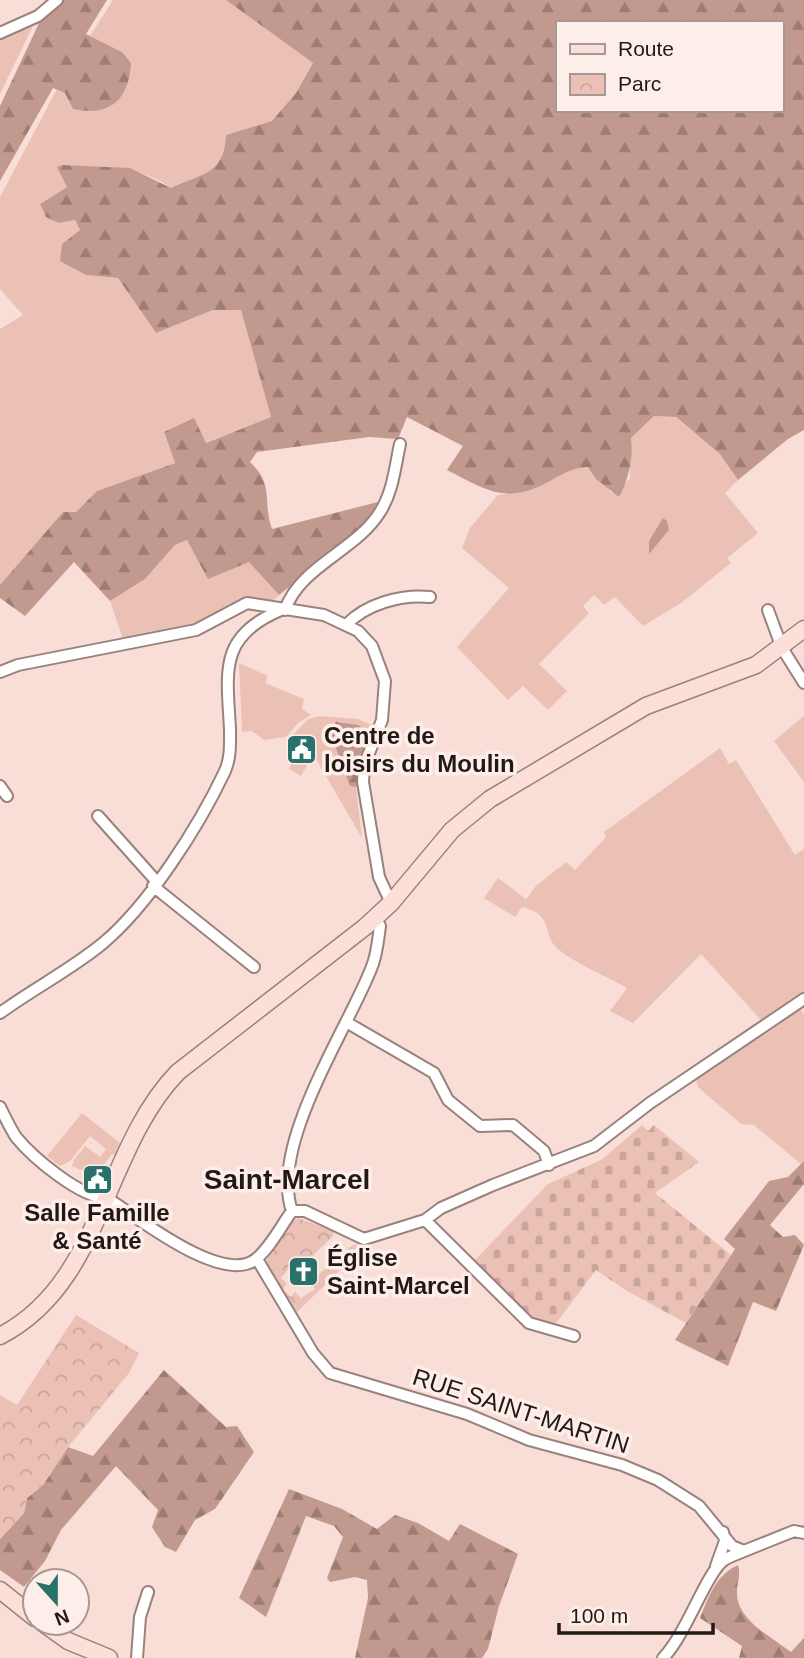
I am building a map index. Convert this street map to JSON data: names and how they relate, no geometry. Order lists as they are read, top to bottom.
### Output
{
  "streets": {
    "street": ["RUE SAINT-MARTIN"]
  },
  "districts": ["Saint-Marcel"],
  "places": {
    "public building": ["Centre de loisirs du Moulin", "Salle Famille & Santé"],
    "church": ["Église Saint-Marcel"]
  },
  "legend": ["Route", "Parc"],
  "scale_bar": "100 m",
  "north": "bottom"
}
